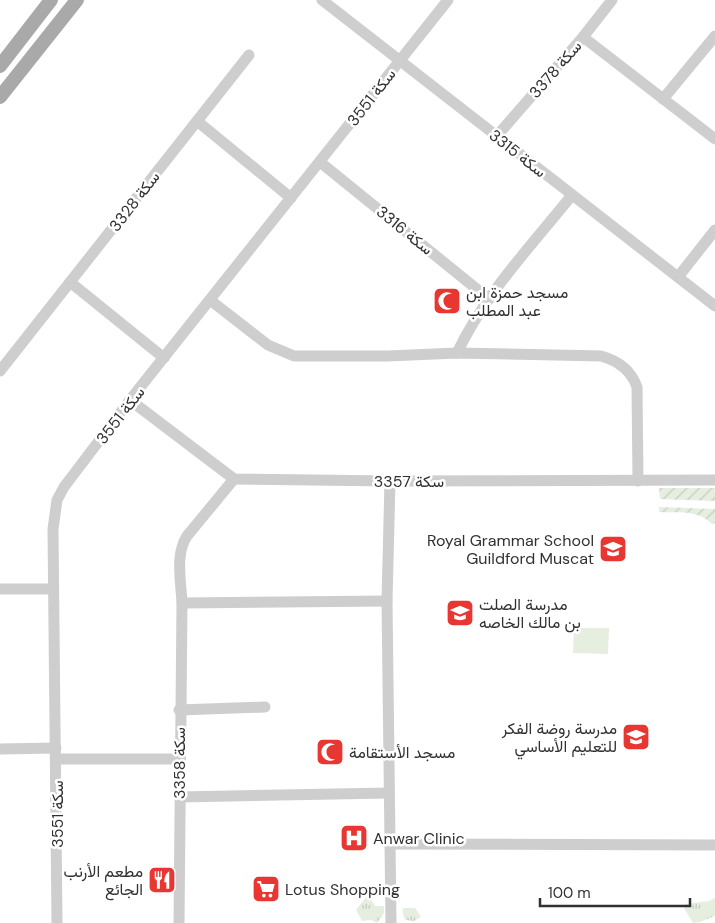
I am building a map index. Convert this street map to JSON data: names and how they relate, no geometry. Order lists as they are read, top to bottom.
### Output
{
  "streets": {
    "street": [
      "سكة 3378",
      "سكة 3551",
      "سكة 3315",
      "سكة 3328",
      "سكة 3316",
      "سكة 3357",
      "سكة 3358"
    ]
  },
  "crossings": [
    ["سكة 3378", "سكة 3315"],
    ["سكة 3551", "سكة 3315"],
    ["سكة 3551", "سكة 3316"],
    ["سكة 3357", "سكة 3358"]
  ],
  "places": {
    "mosque": ["مسجد حمزة ابن عبد المطلب", "مسجد الأستقامة"],
    "school or university": ["Royal Grammar School Guildford Muscat", "مدرسة الصلت بن مالك الخاصه", "مدرسة روضة الفكر للتعليم الأساسي"],
    "hospital": ["Anwar Clinic"],
    "restaurant": ["مطعم الأرنب الجائع"],
    "supermarket": ["Lotus Shopping"]
  },
  "scale_bar": "100 m"
}
